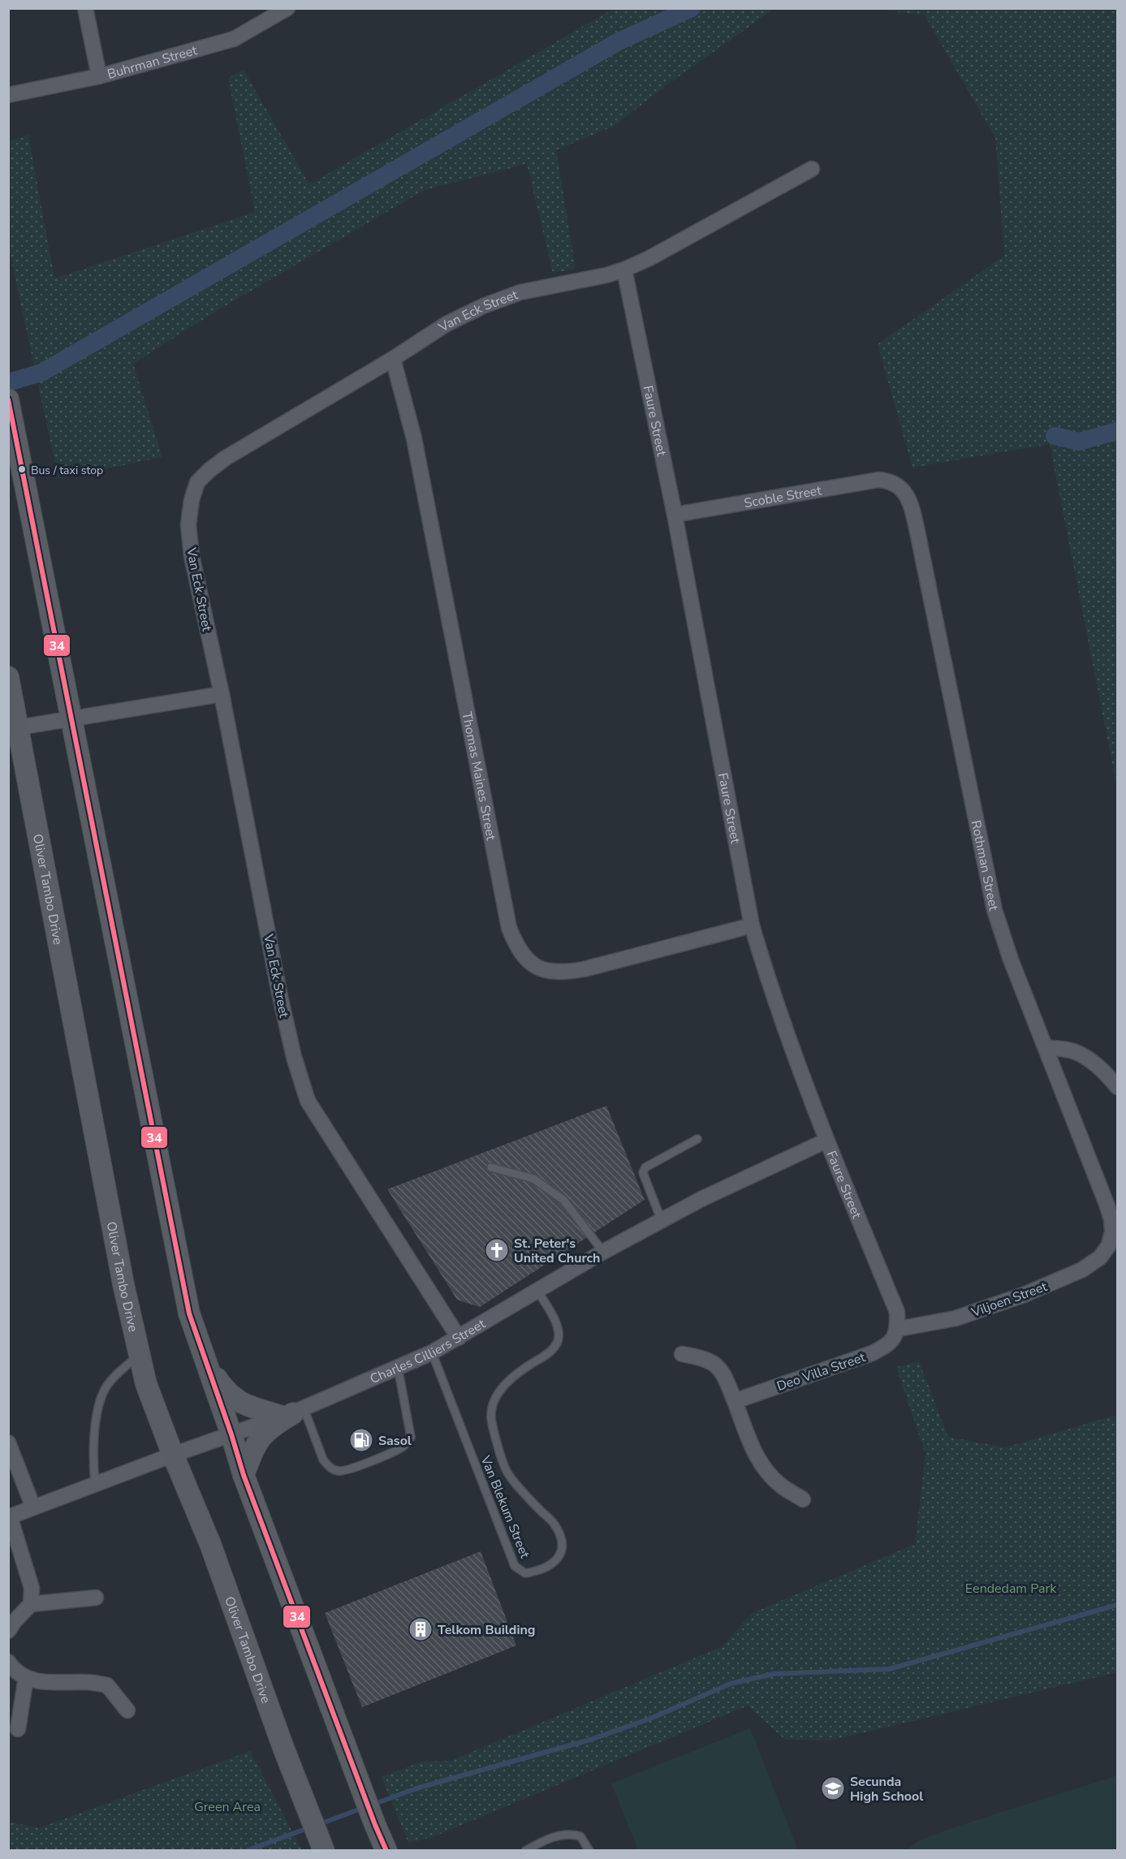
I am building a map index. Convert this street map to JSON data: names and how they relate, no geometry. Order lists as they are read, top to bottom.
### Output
{
  "streets": {
    "street": [
      "Buhrman Street",
      "Van Eck Street",
      "Faure Street",
      "Scoble Street",
      "Thomas Maines Street",
      "Rothman Street",
      "Oliver Tambo Drive",
      "Viljoen Street",
      "Charles Cilliers Street",
      "Deo Villa Street"
    ],
    "lane": ["Van Blekum Street"]
  },
  "crossings": [
    ["Van Eck Street", "Faure Street"],
    ["Van Eck Street", "Thomas Maines Street"],
    ["Van Eck Street", "Charles Cilliers Street"],
    ["Faure Street", "Scoble Street"],
    ["Faure Street", "Thomas Maines Street"],
    ["Faure Street", "Viljoen Street"],
    ["Faure Street", "Charles Cilliers Street"],
    ["Faure Street", "Deo Villa Street"],
    ["Scoble Street", "Rothman Street"],
    ["Rothman Street", "Viljoen Street"],
    ["Oliver Tambo Drive", "Charles Cilliers Street"],
    ["Viljoen Street", "Deo Villa Street"],
    ["Charles Cilliers Street", "Van Blekum Street"]
  ],
  "parks": ["Eendedam Park", "Green Area"],
  "places": {
    "other": ["Bus / taxi stop"],
    "church": ["St. Peter's United Church"],
    "fuel station": ["Sasol"],
    "building": ["Telkom Building"],
    "school or university": ["Secunda High School"]
  },
  "lines": ["transit line 34"]
}
